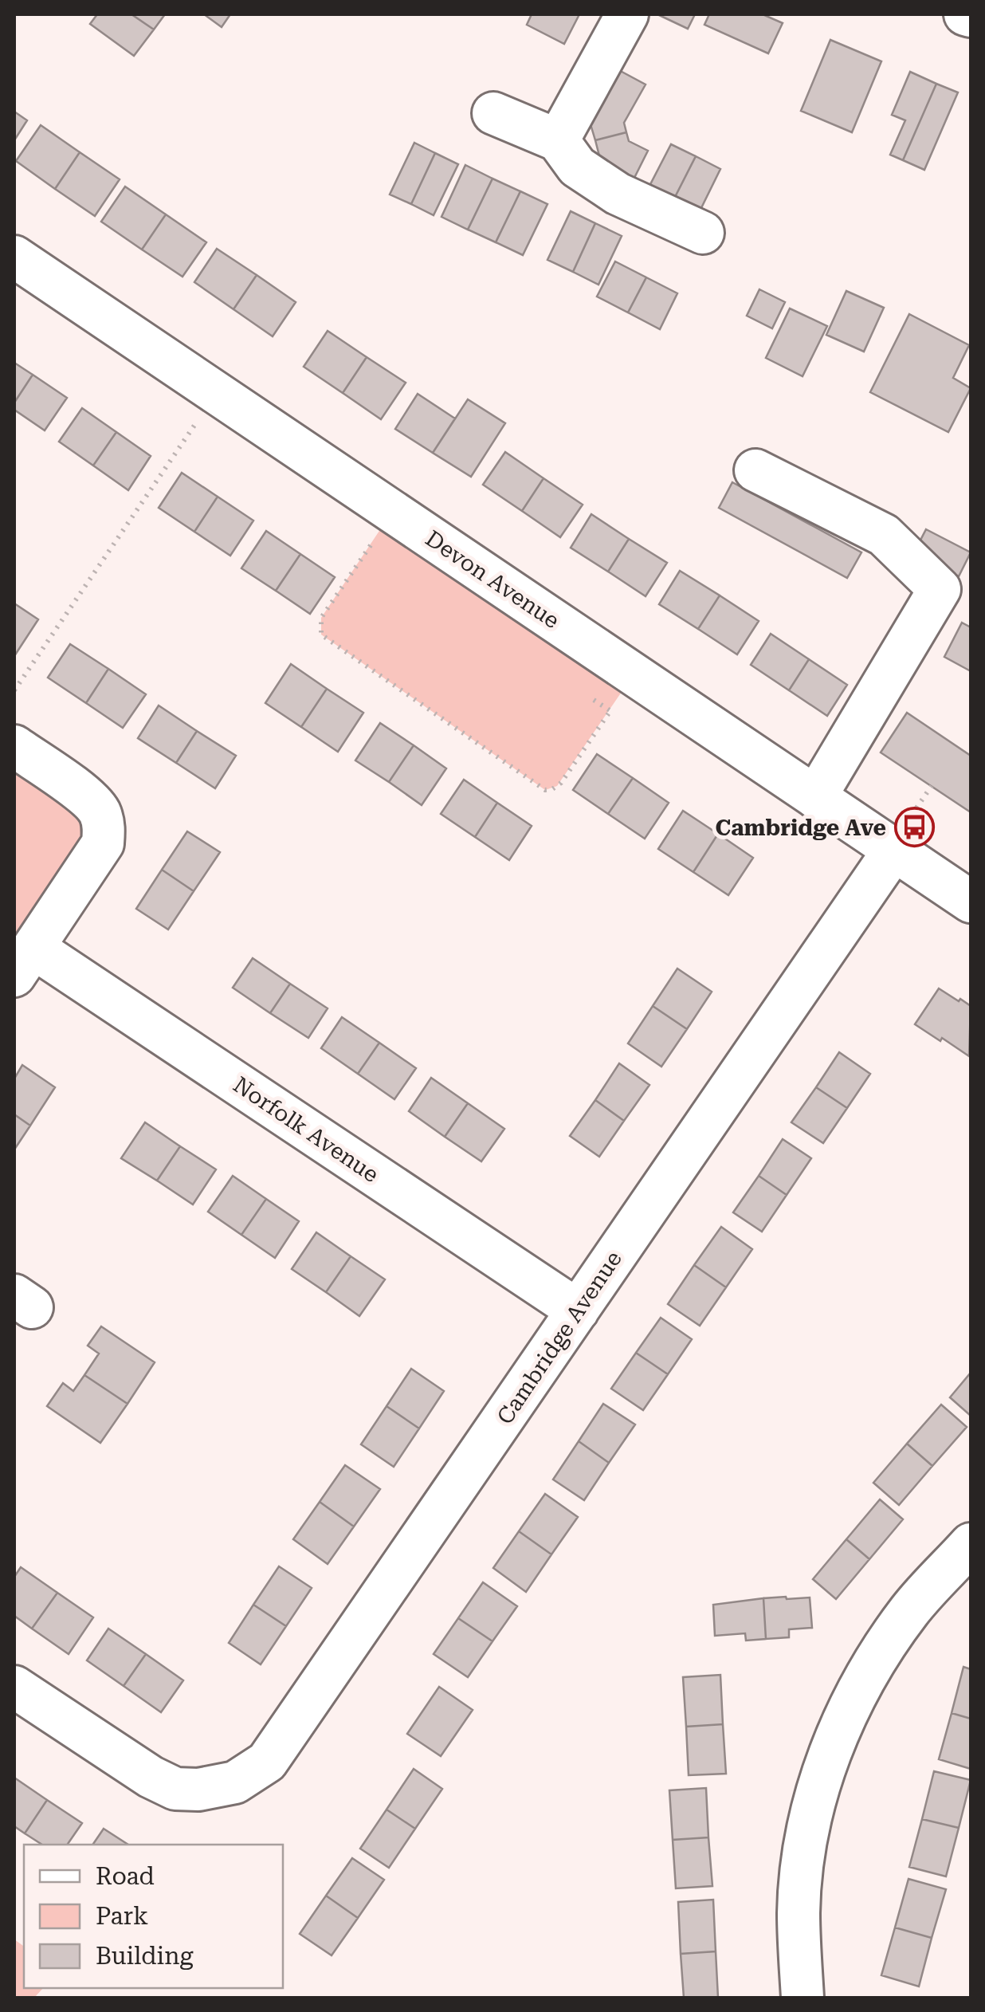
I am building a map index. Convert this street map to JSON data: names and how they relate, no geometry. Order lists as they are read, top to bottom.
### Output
{
  "streets": {
    "street": ["Devon Avenue", "Norfolk Avenue", "Cambridge Avenue"]
  },
  "crossings": [
    ["Devon Avenue", "Cambridge Avenue"],
    ["Norfolk Avenue", "Cambridge Avenue"]
  ],
  "places": {
    "bus stop": ["Cambridge Ave"]
  },
  "legend": ["Road", "Park", "Building"]
}
